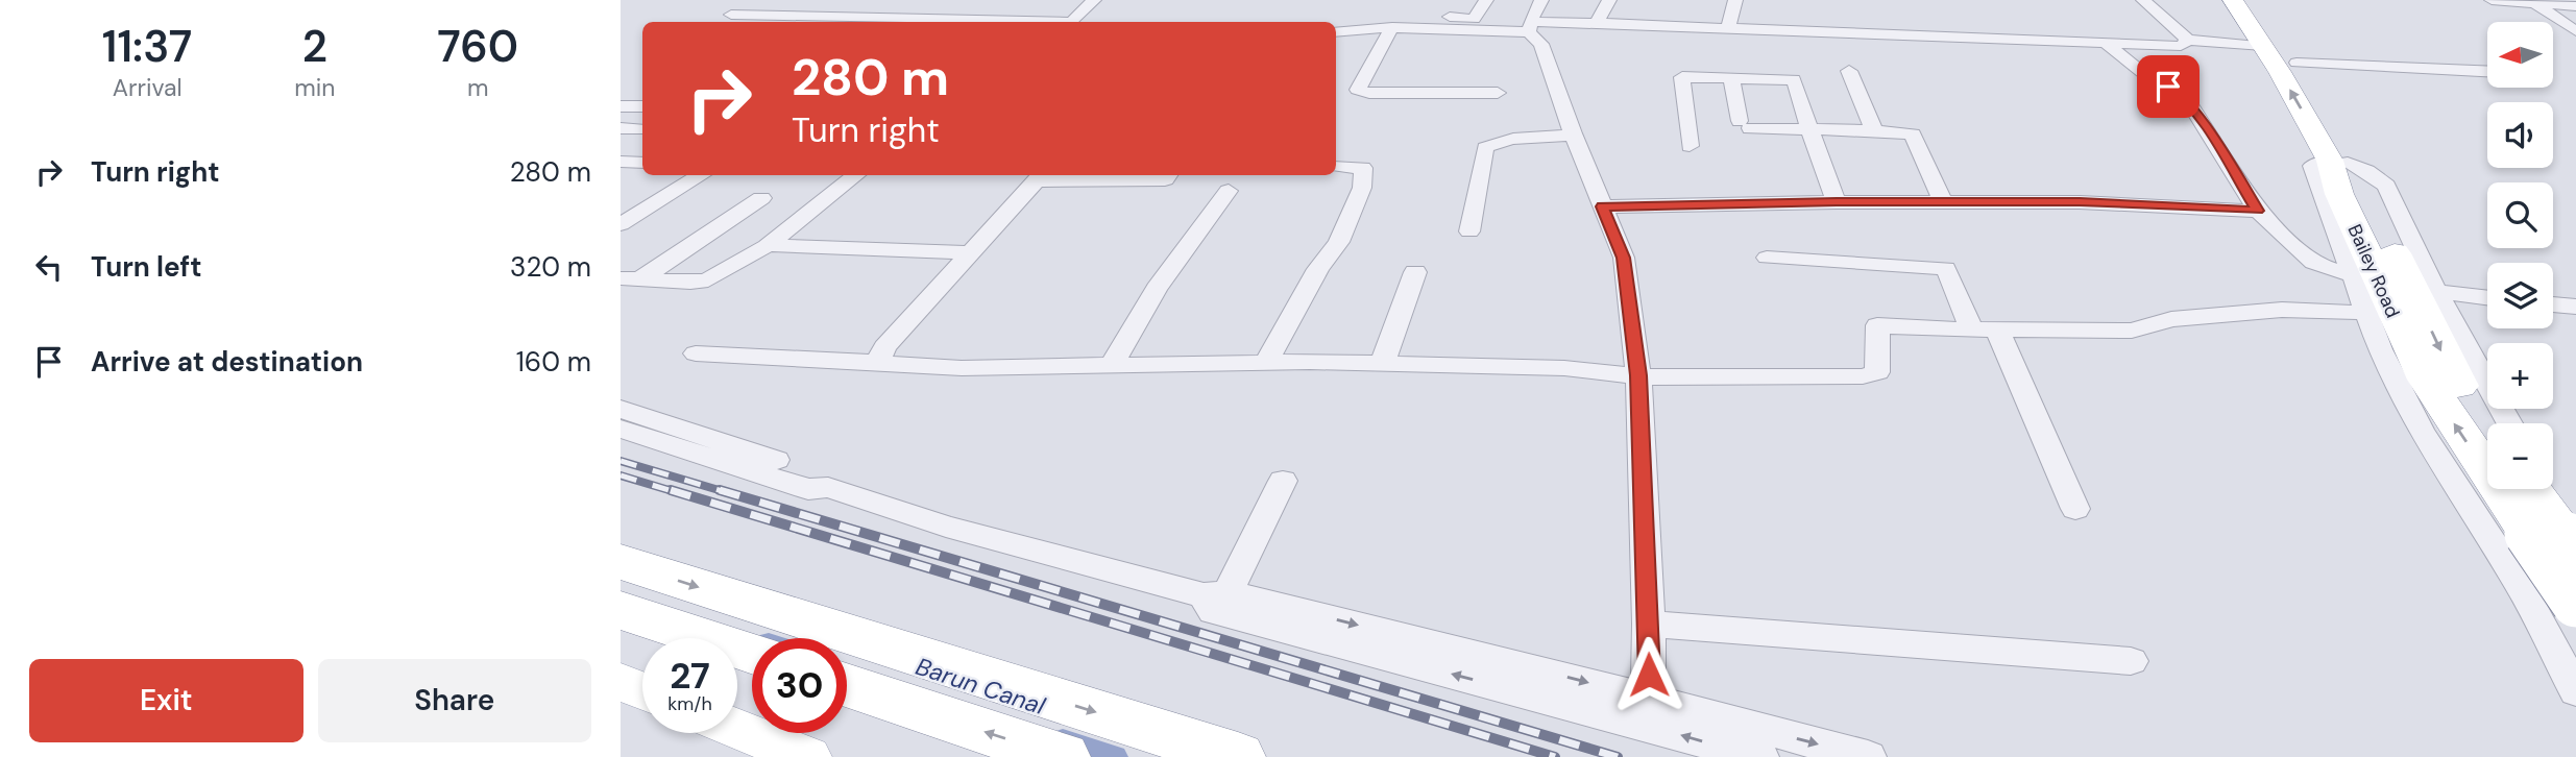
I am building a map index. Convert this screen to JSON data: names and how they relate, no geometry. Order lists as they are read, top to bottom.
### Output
{
  "streets": {
    "highway": ["Bailey Road"]
  },
  "water": ["Barun Canal"],
  "north": "left",
  "page": {
    "eta": [
      "11:37",
      "Arrival",
      "2",
      "min",
      "760",
      "m"
    ],
    "map_buttons": ["+", "−"],
    "turn": ["280 m", "Turn right"],
    "list": [
      {
        "name": "Turn right",
        "value": "280 m"
      },
      {
        "name": "Turn left",
        "value": "320 m"
      },
      {
        "name": "Arrive at destination",
        "value": "160 m"
      }
    ],
    "speed": "27 km/h",
    "limit": "30",
    "buttons": ["Exit", "Share"]
  }
}
